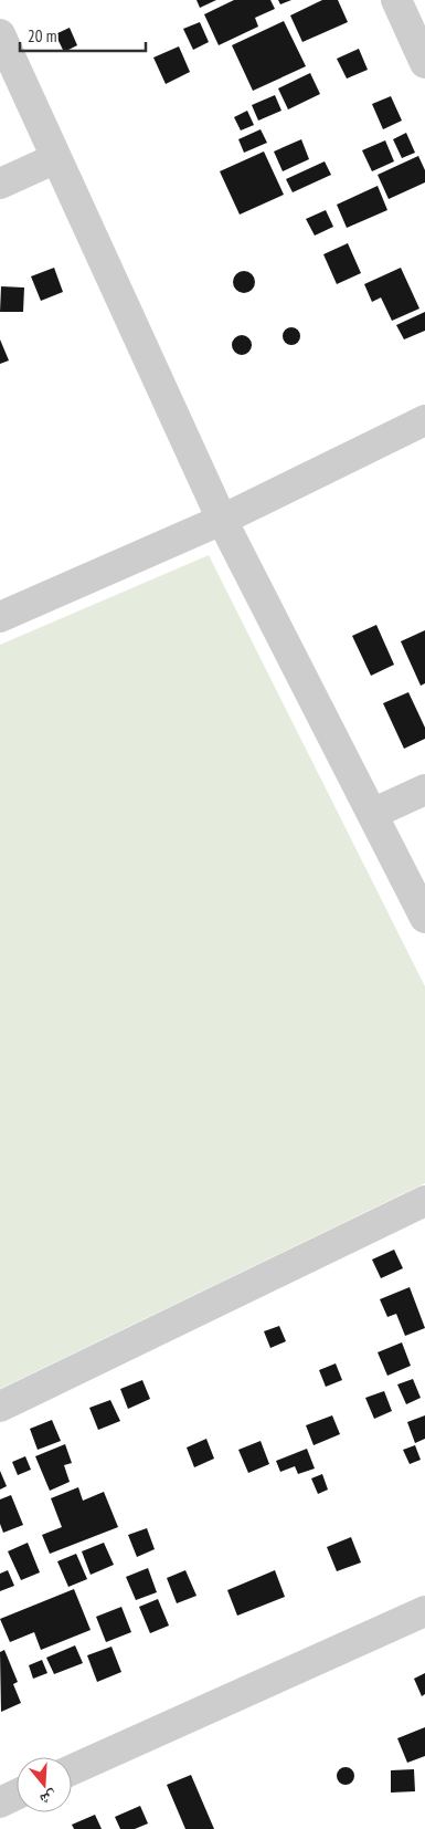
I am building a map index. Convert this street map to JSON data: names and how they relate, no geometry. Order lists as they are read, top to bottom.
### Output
{
  "scale_bar": "20 m",
  "north": "bottom"
}
